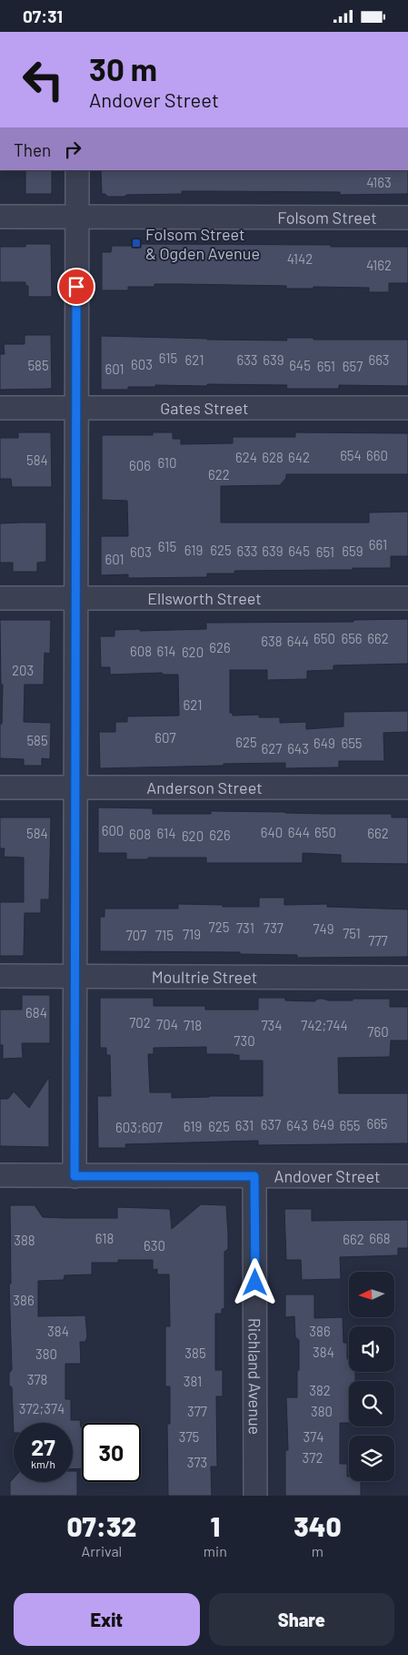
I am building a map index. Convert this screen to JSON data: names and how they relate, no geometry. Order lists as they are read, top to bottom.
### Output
{
  "streets": {
    "street": [
      "Folsom Street",
      "Gates Street",
      "Ellsworth Street",
      "Anderson Street",
      "Moultrie Street",
      "Andover Street",
      "Richland Avenue"
    ]
  },
  "crossings": [
    ["Andover Street", "Richland Avenue"]
  ],
  "places": {
    "transit": ["Folsom Street & Ogden Avenue"]
  },
  "house_numbers": [
    "4163",
    "4142",
    "4162",
    "615",
    "621",
    "633",
    "639",
    "663",
    "603",
    "585",
    "645",
    "651",
    "657",
    "601",
    "654",
    "660",
    "624",
    "628",
    "642",
    "584",
    "610",
    "606",
    "622",
    "661",
    "615",
    "619",
    "625",
    "633",
    "639",
    "645",
    "659",
    "603",
    "651",
    "601",
    "650",
    "656",
    "662",
    "638",
    "644",
    "626",
    "608",
    "614",
    "620",
    "203",
    "621",
    "607",
    "585",
    "625",
    "649",
    "655",
    "627",
    "643",
    "600",
    "640",
    "644",
    "650",
    "584",
    "614",
    "662",
    "608",
    "626",
    "620",
    "725",
    "731",
    "737",
    "749",
    "751",
    "719",
    "707",
    "715",
    "777",
    "684",
    "702",
    "704",
    "718",
    "734",
    "742;744",
    "760",
    "730",
    "665",
    "637",
    "649",
    "631",
    "643",
    "655",
    "619",
    "625",
    "603;607",
    "618",
    "668",
    "662",
    "388",
    "630",
    "386",
    "384",
    "386",
    "384",
    "385",
    "380",
    "378",
    "381",
    "382",
    "372;374",
    "377",
    "380",
    "375",
    "374",
    "372",
    "373"
  ],
  "north": "left",
  "page": {
    "status": "07:31",
    "turn": ["30 m", "Andover Street"],
    "then": "Then",
    "speed": "27 km/h",
    "limit": "30",
    "eta": [
      "07:32",
      "Arrival",
      "1",
      "min",
      "340",
      "m"
    ],
    "buttons": ["Exit", "Share"]
  }
}
